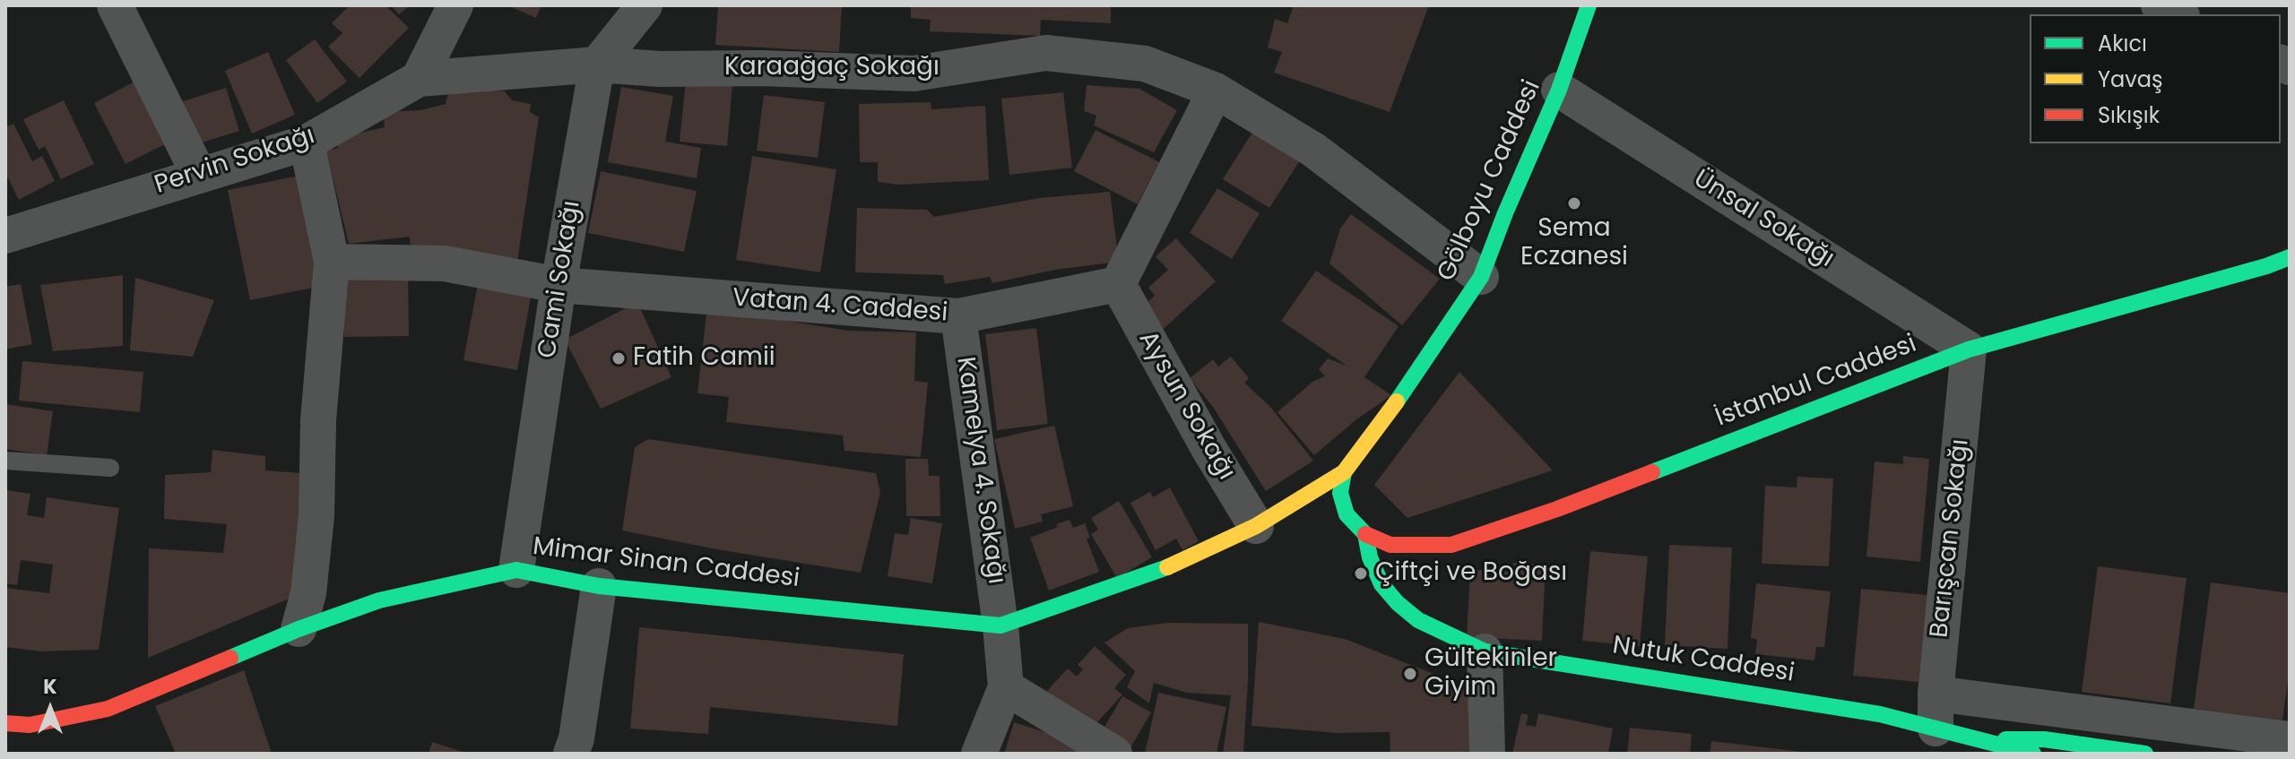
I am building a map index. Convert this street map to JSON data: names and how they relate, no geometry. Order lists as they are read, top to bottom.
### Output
{
  "streets": {
    "main road": [
      "Gölboyu Caddesi",
      "İstanbul Caddesi",
      "Mimar Sinan Caddesi",
      "Nutuk Caddesi"
    ],
    "street": [
      "Karaağaç Sokağı",
      "Pervin Sokağı",
      "Ünsal Sokağı",
      "Cami Sokağı",
      "Vatan 4. Caddesi",
      "Aysun Sokağı",
      "Kamelya 4. Sokağı",
      "Barışcan Sokağı"
    ]
  },
  "crossings": [
    ["Karaağaç Sokağı", "Pervin Sokağı"],
    ["Karaağaç Sokağı", "Gölboyu Caddesi"],
    ["Karaağaç Sokağı", "Cami Sokağı"],
    ["Gölboyu Caddesi", "Ünsal Sokağı"],
    ["Ünsal Sokağı", "İstanbul Caddesi"],
    ["Ünsal Sokağı", "Barışcan Sokağı"],
    ["Cami Sokağı", "Vatan 4. Caddesi"],
    ["Cami Sokağı", "Mimar Sinan Caddesi"],
    ["Vatan 4. Caddesi", "Aysun Sokağı"],
    ["Vatan 4. Caddesi", "Kamelya 4. Sokağı"],
    ["İstanbul Caddesi", "Barışcan Sokağı"],
    ["İstanbul Caddesi", "Nutuk Caddesi"],
    ["Kamelya 4. Sokağı", "Mimar Sinan Caddesi"],
    ["Barışcan Sokağı", "Nutuk Caddesi"]
  ],
  "places": [
    "Sema Eczanesi",
    "Fatih Camii",
    "Çiftçi ve Boğası",
    "Gültekinler Giyim"
  ],
  "legend": ["Akıcı", "Yavaş", "Sıkışık"],
  "north": "top"
}
